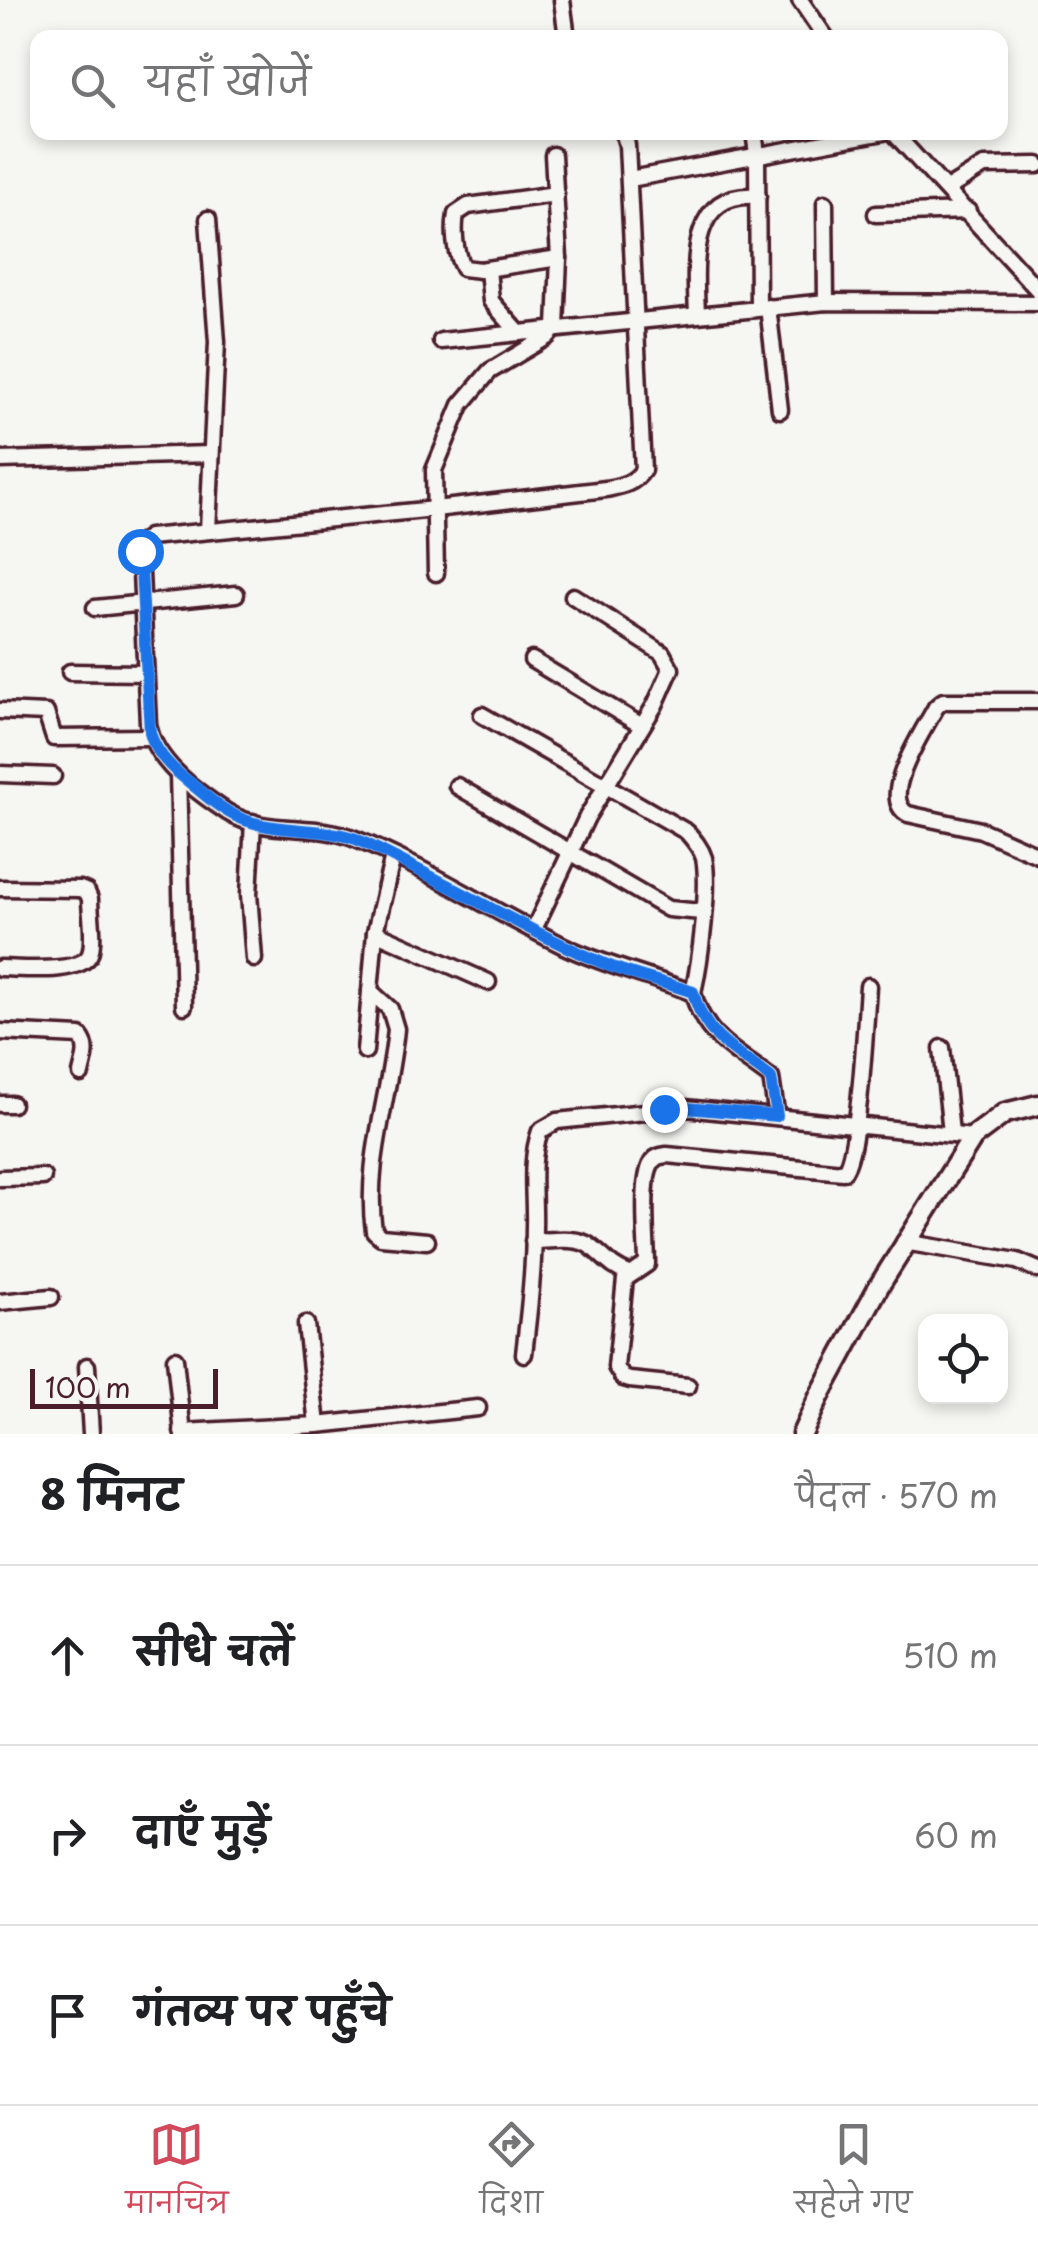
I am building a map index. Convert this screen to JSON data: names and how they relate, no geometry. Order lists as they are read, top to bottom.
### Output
{
  "scale_bar": "100 m",
  "page": {
    "search": "यहाँ खोजें",
    "scale": "100 m",
    "heading": ["8 मिनट", "पैदल · 570 m"],
    "list": [
      ["सीधे चलें", "510 m"],
      ["दाएँ मुड़ें", "60 m"],
      "गंतव्य पर पहुँचे"
    ],
    "nav": ["मानचित्र", "दिशा", "सहेजे गए"]
  }
}
